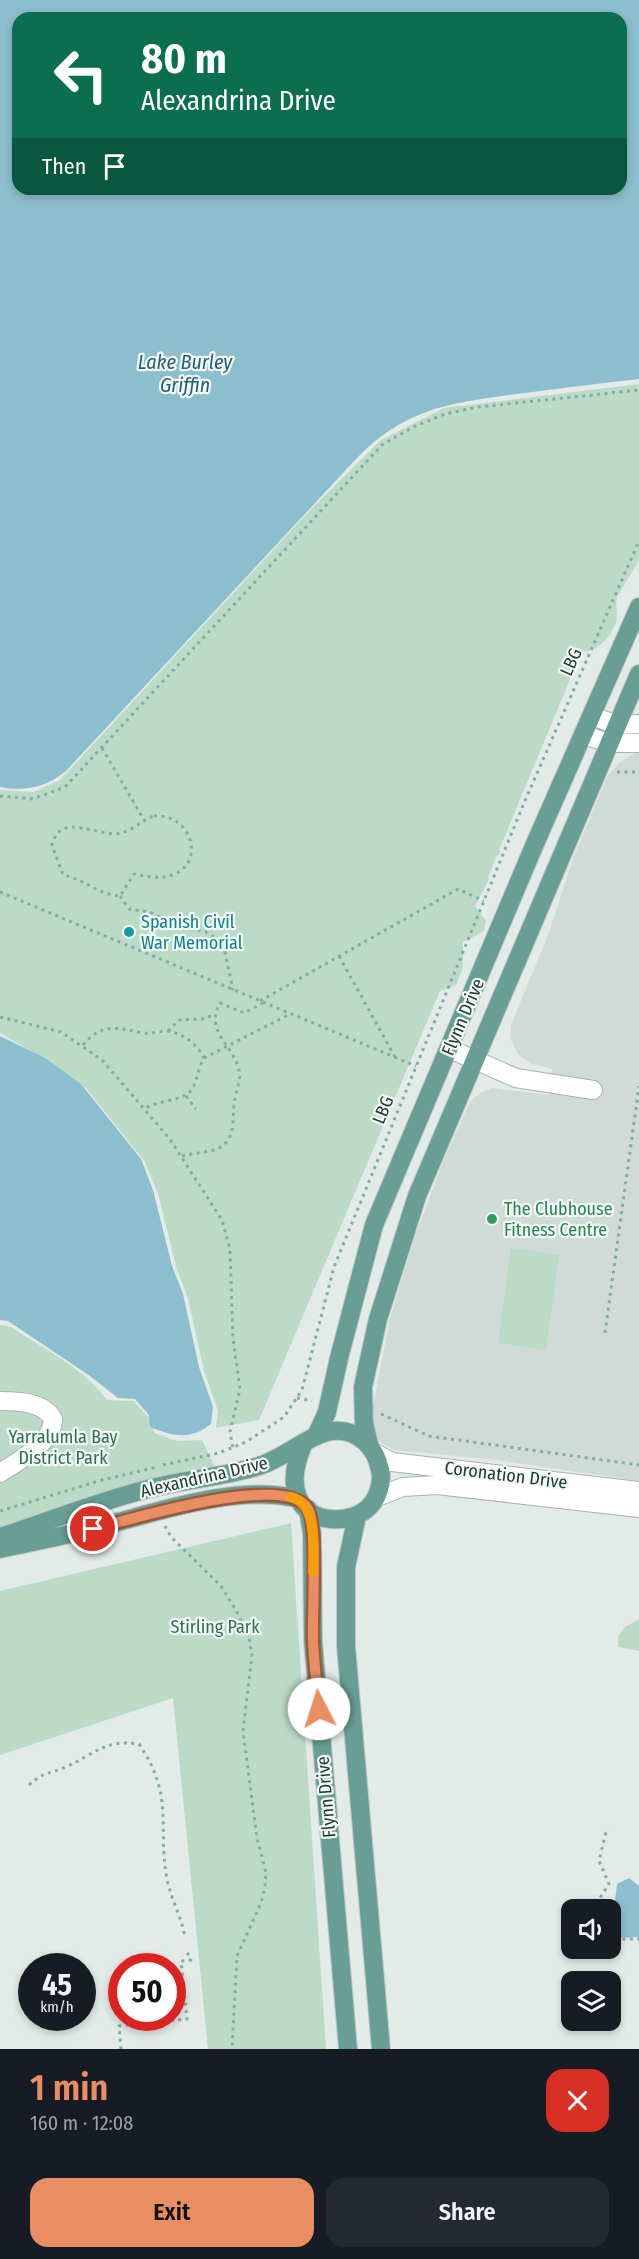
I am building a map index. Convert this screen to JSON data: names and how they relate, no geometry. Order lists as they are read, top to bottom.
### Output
{
  "streets": {
    "main road": ["Flynn Drive", "Alexandrina Drive"],
    "street": ["Coronation Drive"],
    "path": ["LBG"]
  },
  "crossings": [
    ["Flynn Drive", "Coronation Drive"],
    ["Flynn Drive", "Alexandrina Drive"],
    ["Coronation Drive", "Alexandrina Drive"]
  ],
  "water": ["Lake Burley Griffin"],
  "parks": ["Yarralumla Bay District Park", "Stirling Park"],
  "places": ["Spanish Civil War Memorial", "The Clubhouse Fitness Centre"],
  "page": {
    "turn": ["80 m", "Alexandrina Drive"],
    "then": "Then",
    "speed": "45 km/h",
    "limit": "50",
    "heading": ["1 min", "160 m · 12:08"],
    "buttons": ["Exit", "Share"]
  }
}
